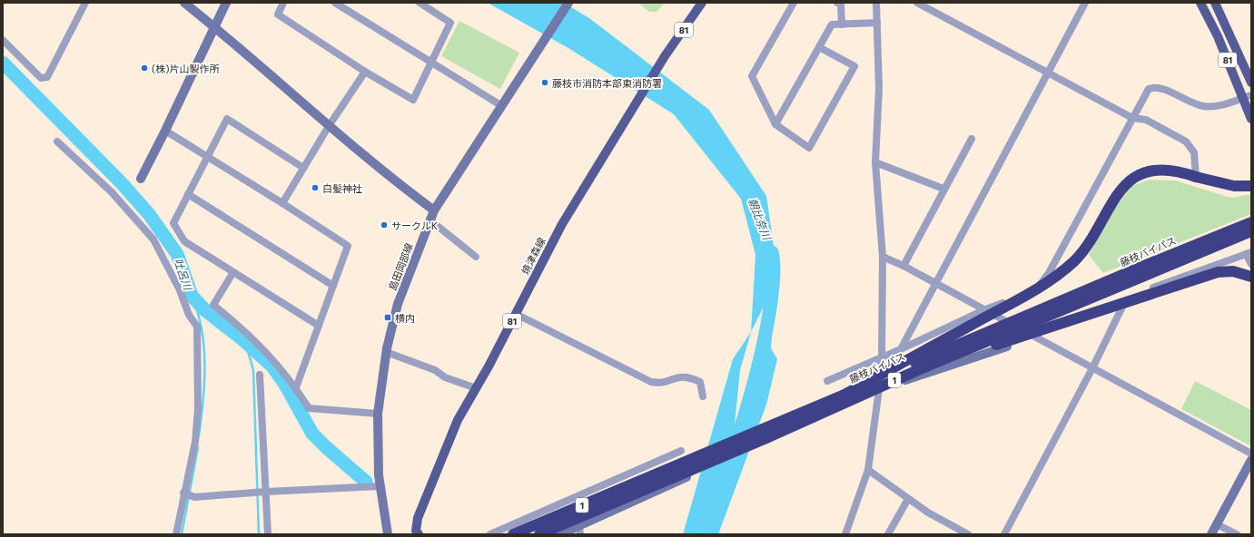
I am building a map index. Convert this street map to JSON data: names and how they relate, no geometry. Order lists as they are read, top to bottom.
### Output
{
  "streets": {
    "highway": ["藤枝バイパス", "1"],
    "main road": ["81", "焼津森線"],
    "street": ["島田岡部線"]
  },
  "crossings": [
    ["藤枝バイパス", "1"]
  ],
  "water": ["朝比奈川", "吐呂川"],
  "places": {
    "other": [
      "(株)片山製作所",
      "藤枝市消防本部東消防署",
      "白髪神社",
      "サークルK"
    ],
    "transit": ["横内"]
  }
}
